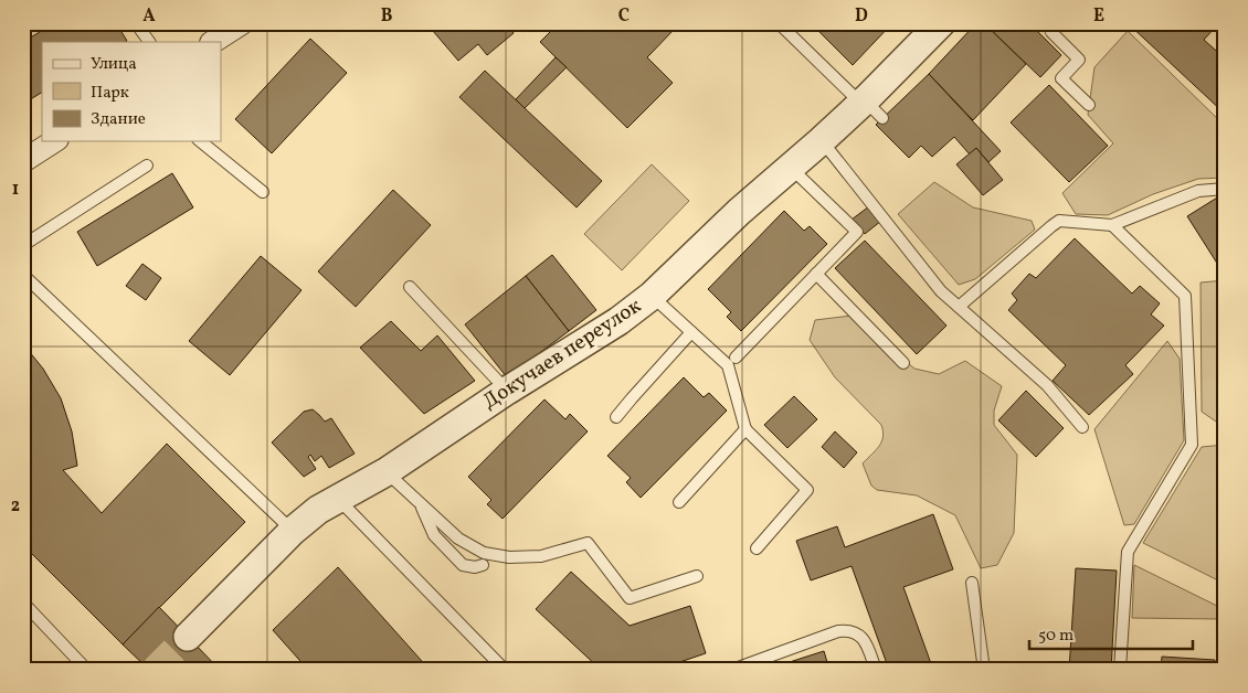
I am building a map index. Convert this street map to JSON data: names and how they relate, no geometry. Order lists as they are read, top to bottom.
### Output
{
  "streets": {
    "street": ["Докучаев переулок"]
  },
  "legend": ["Улица", "Парк", "Здание"],
  "scale_bar": "50 m",
  "grid": {
    "columns": [
      "A",
      "B",
      "C",
      "D",
      "E"
    ],
    "rows": ["1", "2"]
  }
}
